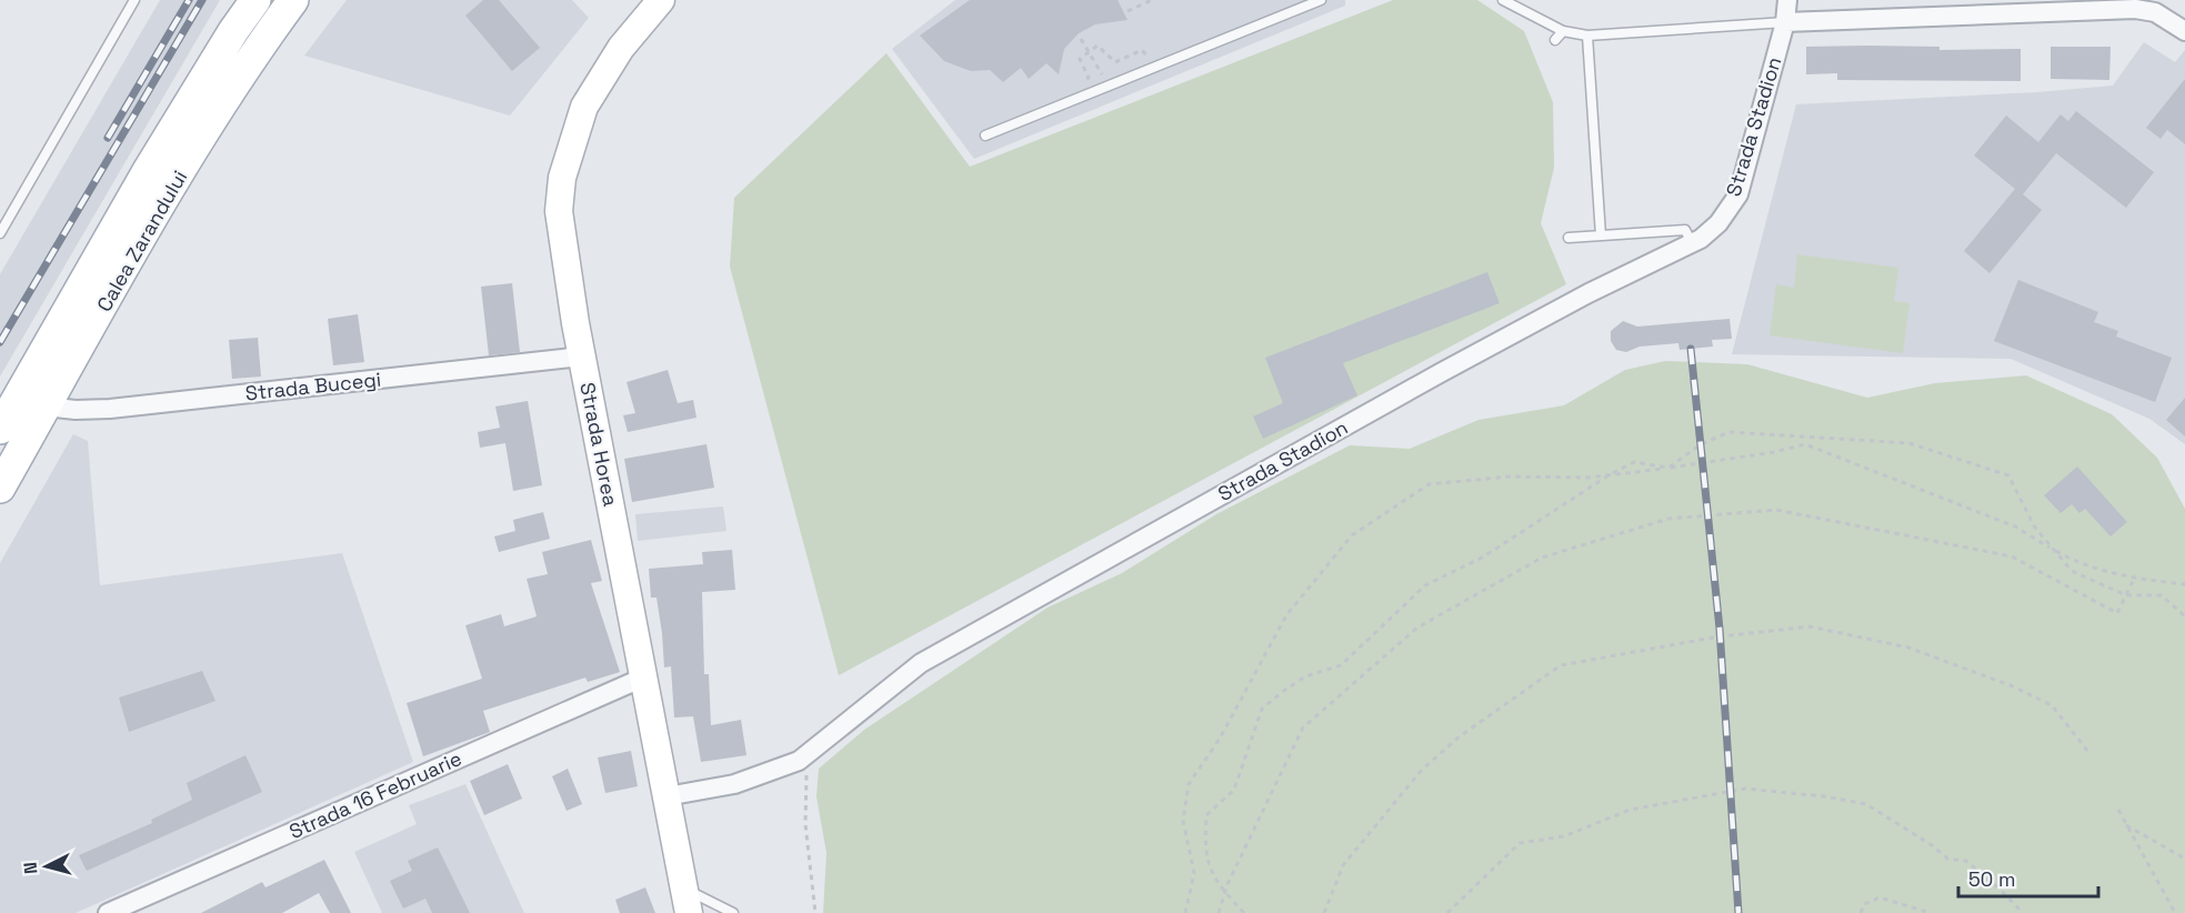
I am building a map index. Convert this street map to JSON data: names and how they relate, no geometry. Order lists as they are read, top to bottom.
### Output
{
  "streets": {
    "main road": ["Calea Zarandului", "Strada Horea"],
    "street": ["Strada Stadion", "Strada Bucegi", "Strada 16 Februarie"]
  },
  "crossings": [
    ["Strada Stadion", "Strada Horea"],
    ["Calea Zarandului", "Strada Bucegi"],
    ["Strada Bucegi", "Strada Horea"],
    ["Strada Horea", "Strada 16 Februarie"]
  ],
  "scale_bar": "50 m",
  "north": "left"
}
